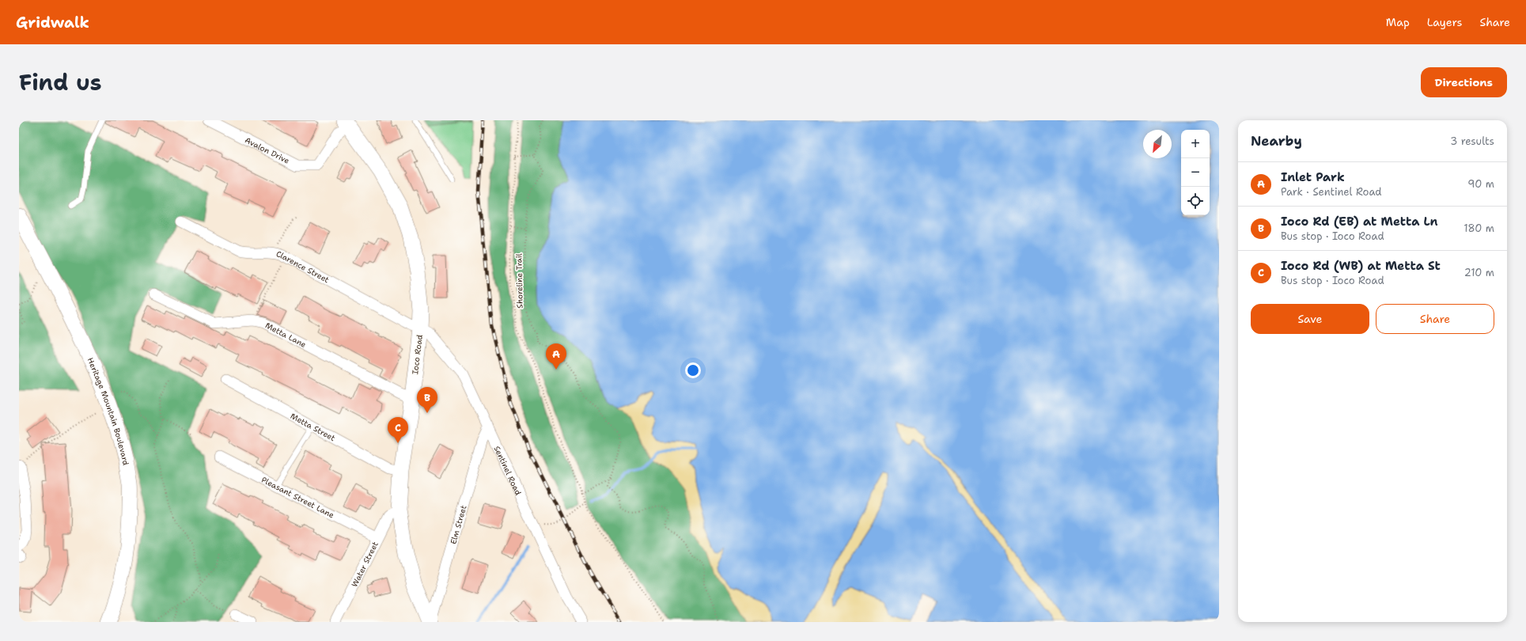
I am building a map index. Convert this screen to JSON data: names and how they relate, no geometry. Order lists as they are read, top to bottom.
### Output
{
  "streets": {
    "main road": ["Ioco Road", "Heritage Mountain Boulevard"],
    "street": [
      "Avalon Drive",
      "Clarence Street",
      "Metta Lane",
      "Metta Street",
      "Sentinel Road",
      "Pleasant Street Lane",
      "Elm Street",
      "Water Street"
    ],
    "path": ["Shoreline Trail"]
  },
  "crossings": [
    ["Avalon Drive", "Ioco Road"],
    ["Clarence Street", "Ioco Road"],
    ["Clarence Street", "Sentinel Road"],
    ["Metta Lane", "Ioco Road"],
    ["Ioco Road", "Metta Street"],
    ["Ioco Road", "Sentinel Road"],
    ["Ioco Road", "Elm Street"],
    ["Ioco Road", "Water Street"],
    ["Sentinel Road", "Elm Street"],
    ["Pleasant Street Lane", "Water Street"]
  ],
  "north": "bottom left",
  "page": {
    "header": "Gridwalk",
    "nav": ["Map", "Layers", "Share"],
    "title": "Find us",
    "buttons": [
      "Directions",
      ["Save", "Share"]
    ],
    "heading": ["Nearby", "3 results"],
    "map_buttons": ["+", "−"],
    "list": [
      {
        "mark": "A",
        "name": "Inlet Park",
        "note": "Park · Sentinel Road",
        "value": "90 m"
      },
      {
        "mark": "B",
        "name": "Ioco Rd (EB) at Metta Ln",
        "note": "Bus stop · Ioco Road",
        "value": "180 m"
      },
      {
        "mark": "C",
        "name": "Ioco Rd (WB) at Metta St",
        "note": "Bus stop · Ioco Road",
        "value": "210 m"
      }
    ],
    "pins": ["A", "B", "C"]
  }
}
